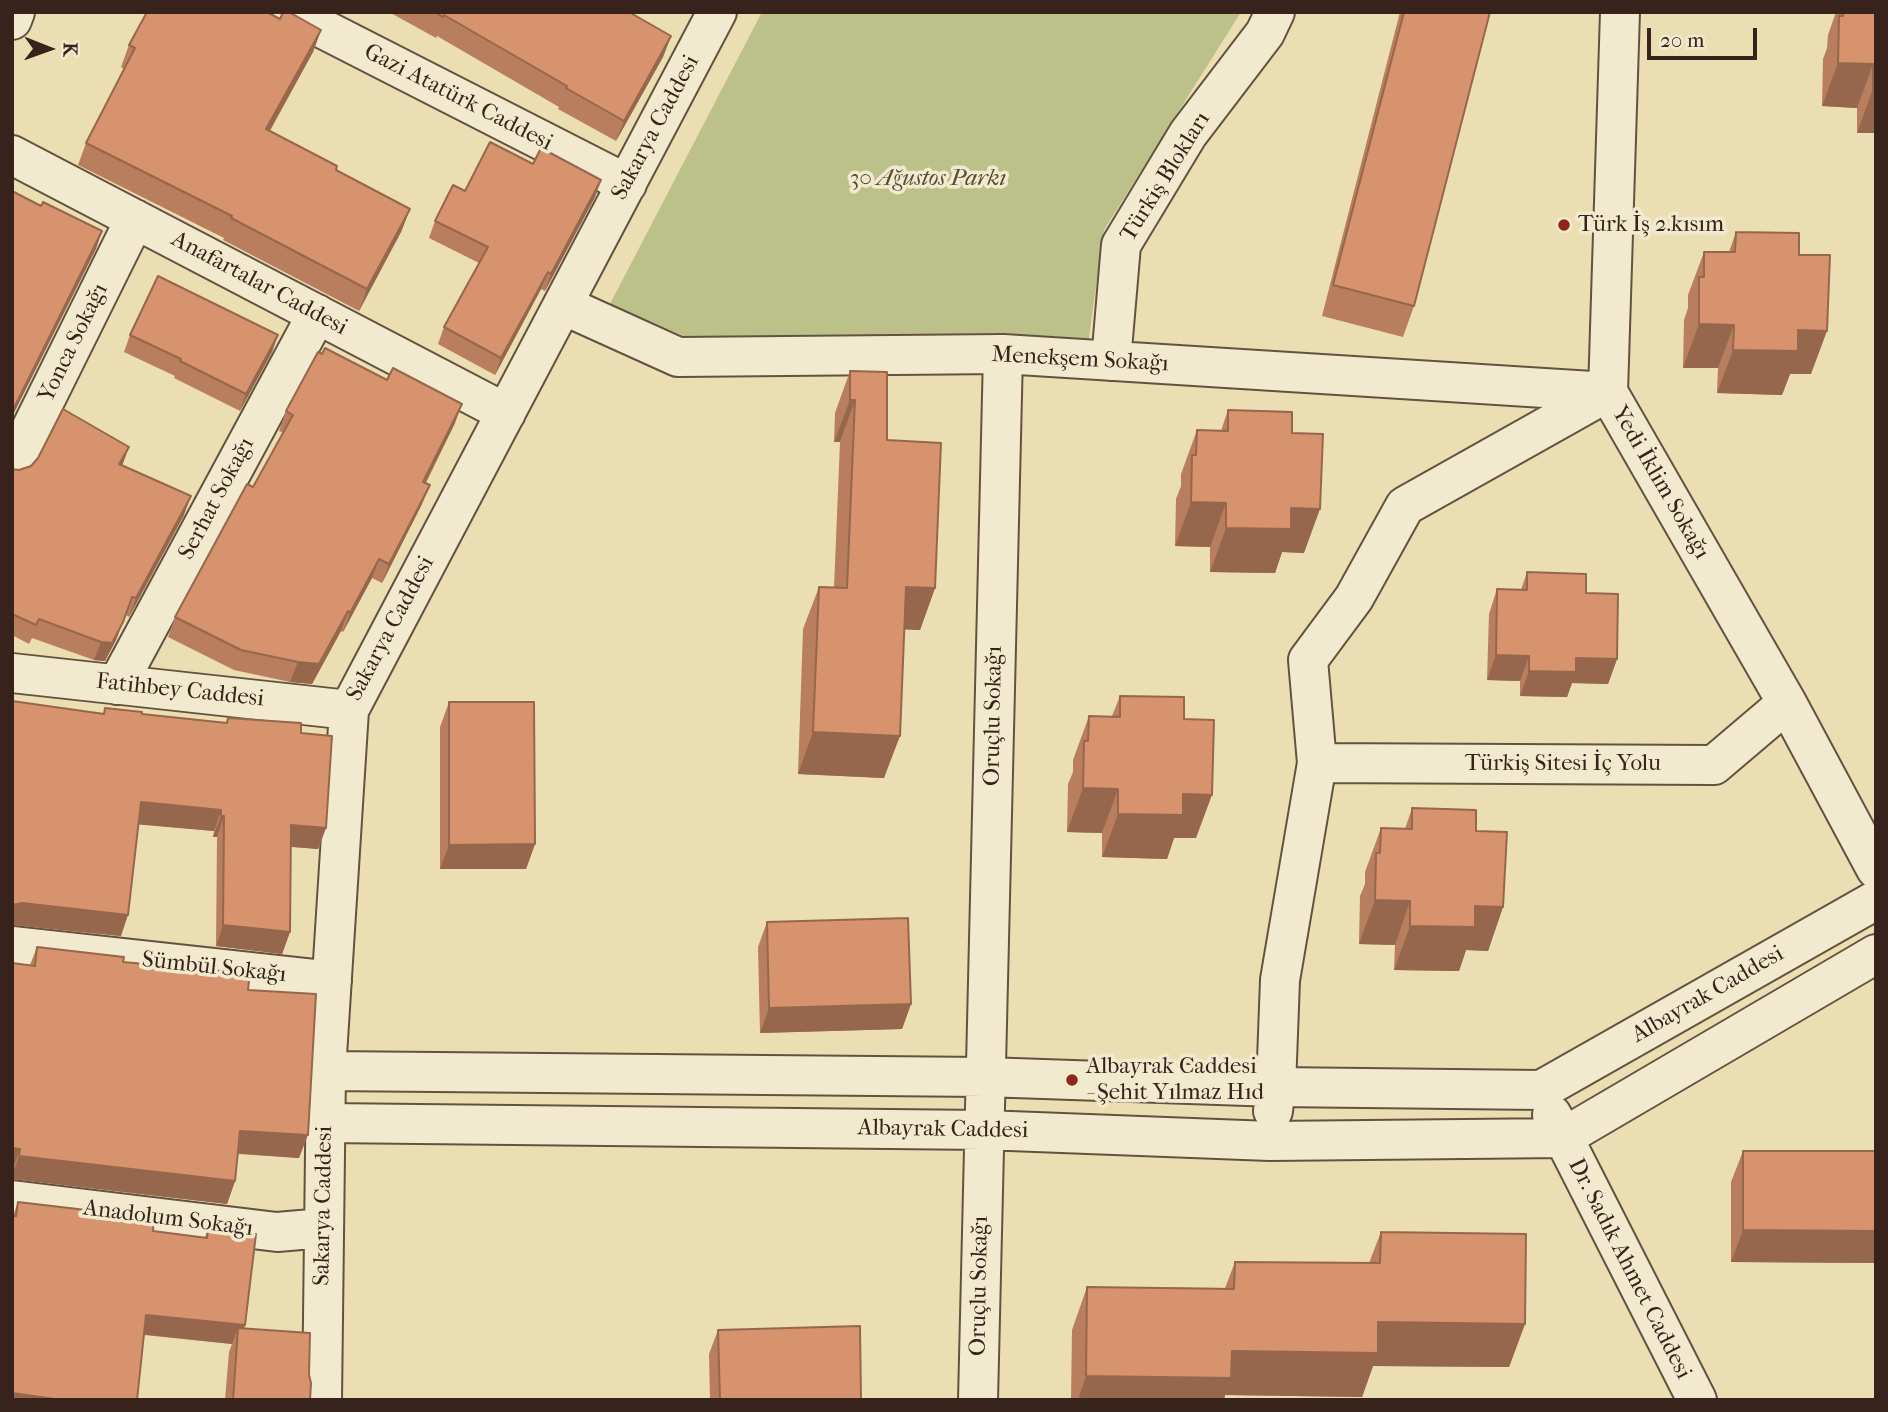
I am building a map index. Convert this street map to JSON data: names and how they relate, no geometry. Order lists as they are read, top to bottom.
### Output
{
  "streets": {
    "street": [
      "Gazi Atatürk Caddesi",
      "Sakarya Caddesi",
      "Türkiş Blokları",
      "Anafartalar Caddesi",
      "Yonca Sokağı",
      "Menekşem Sokağı",
      "Yedi İklim Sokağı",
      "Serhat Sokağı",
      "Fatihbey Caddesi",
      "Oruçlu Sokağı",
      "Türkiş Sitesi İç Yolu",
      "Sümbül Sokağı",
      "Albayrak Caddesi",
      "Anadolum Sokağı",
      "Dr. Sadık Ahmet Caddesi"
    ]
  },
  "crossings": [
    ["Gazi Atatürk Caddesi", "Sakarya Caddesi"],
    ["Sakarya Caddesi", "Anafartalar Caddesi"],
    ["Sakarya Caddesi", "Menekşem Sokağı"],
    ["Sakarya Caddesi", "Fatihbey Caddesi"],
    ["Sakarya Caddesi", "Sümbül Sokağı"],
    ["Sakarya Caddesi", "Albayrak Caddesi"],
    ["Sakarya Caddesi", "Anadolum Sokağı"],
    ["Türkiş Blokları", "Menekşem Sokağı"],
    ["Anafartalar Caddesi", "Yonca Sokağı"],
    ["Anafartalar Caddesi", "Serhat Sokağı"],
    ["Menekşem Sokağı", "Yedi İklim Sokağı"],
    ["Menekşem Sokağı", "Oruçlu Sokağı"],
    ["Yedi İklim Sokağı", "Türkiş Sitesi İç Yolu"],
    ["Serhat Sokağı", "Fatihbey Caddesi"],
    ["Oruçlu Sokağı", "Albayrak Caddesi"],
    ["Albayrak Caddesi", "Dr. Sadık Ahmet Caddesi"]
  ],
  "parks": ["30 Ağustos Parkı"],
  "places": ["Türk İş 2.kısım", "Albayrak Caddesi - Şehit Yılmaz Hıd"],
  "scale_bar": "20 m",
  "north": "right"
}
